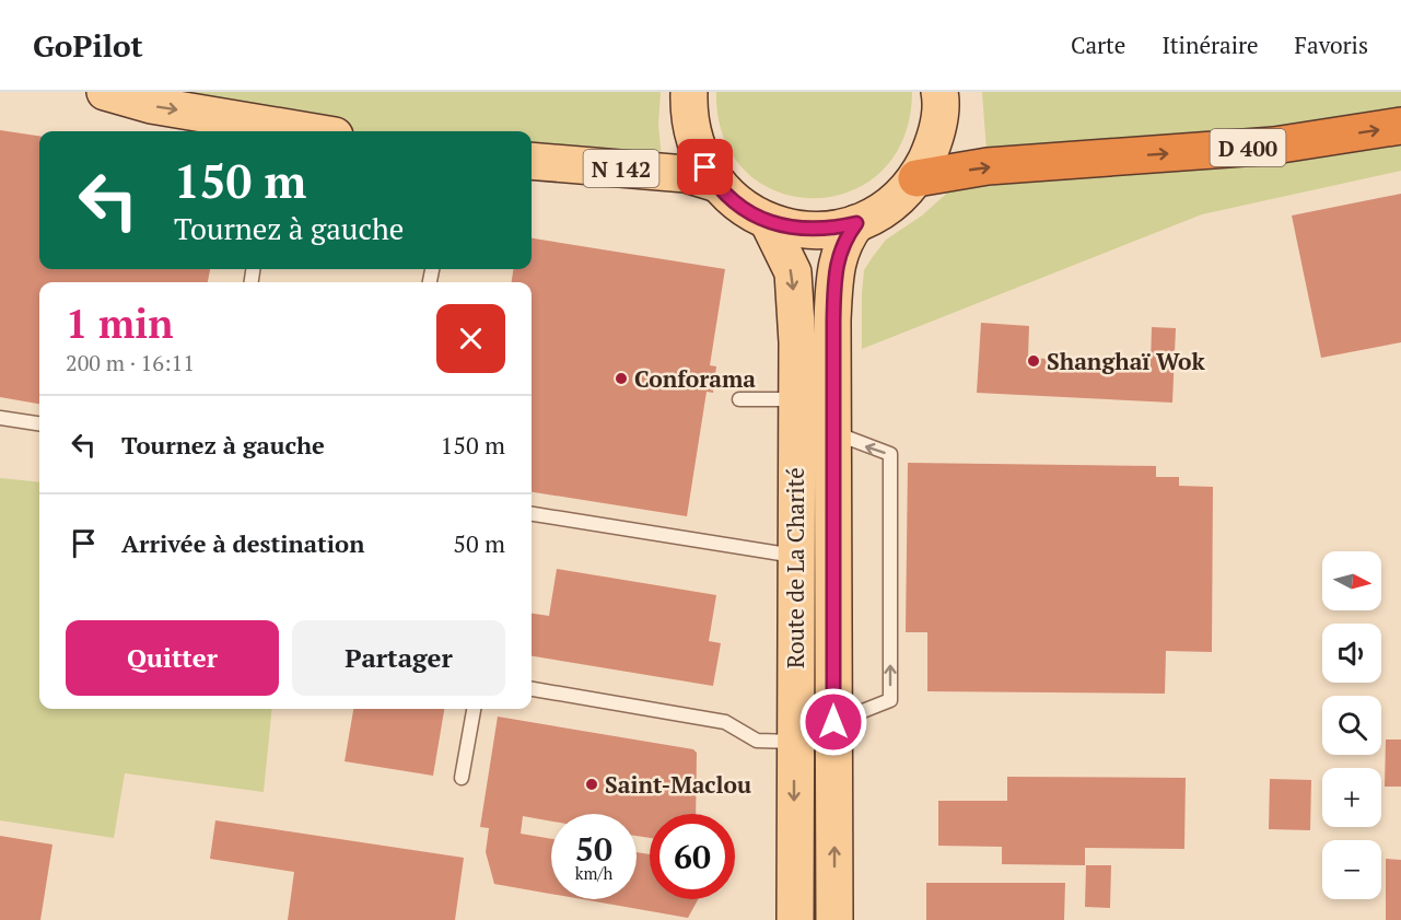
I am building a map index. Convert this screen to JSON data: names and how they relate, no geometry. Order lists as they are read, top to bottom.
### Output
{
  "streets": {
    "highway": ["D 400"],
    "main road": ["N 142", "Route de La Charité"]
  },
  "places": ["Shanghaï Wok", "Conforama", "Saint-Maclou"],
  "north": "right",
  "page": {
    "header": "GoPilot",
    "nav": ["Carte", "Itinéraire", "Favoris"],
    "turn": ["150 m", "Tournez à gauche"],
    "heading": ["1 min", "200 m · 16:11"],
    "list": [
      {
        "name": "Tournez à gauche",
        "value": "150 m"
      },
      {
        "name": "Arrivée à destination",
        "value": "50 m"
      }
    ],
    "map_buttons": ["+", "−"],
    "buttons": ["Quitter", "Partager"],
    "speed": "50 km/h",
    "limit": "60"
  }
}
